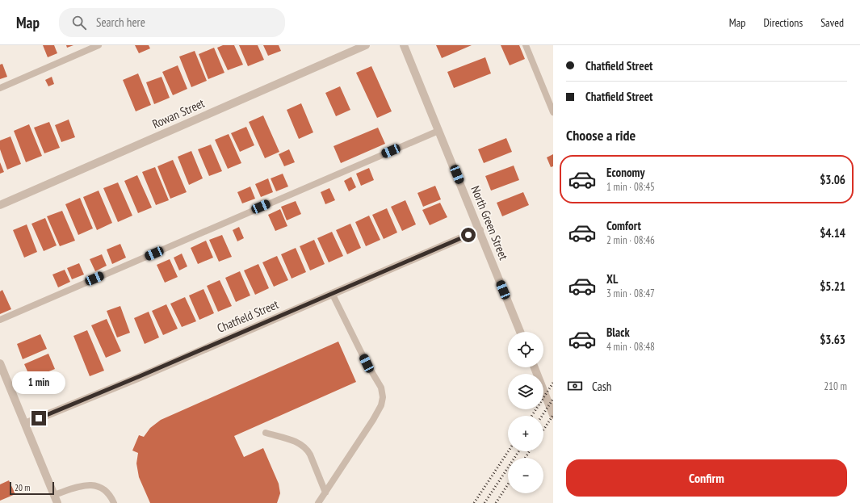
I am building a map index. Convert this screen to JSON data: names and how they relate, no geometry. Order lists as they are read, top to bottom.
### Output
{
  "streets": {
    "street": ["Rowan Street", "North Green Street", "Chatfield Street"]
  },
  "crossings": [
    ["North Green Street", "Chatfield Street"]
  ],
  "scale_bar": "20 m",
  "page": {
    "header": "Map",
    "search": "Search here",
    "nav": ["Map", "Directions", "Saved"],
    "banner": ["Chatfield Street", "Chatfield Street"],
    "heading": "Choose a ride",
    "list": [
      {
        "name": "Economy",
        "note": "1 min · 08:45",
        "value": "$3.06"
      },
      {
        "name": "Comfort",
        "note": "2 min · 08:46",
        "value": "$4.14"
      },
      {
        "name": "XL",
        "note": "3 min · 08:47",
        "value": "$5.21"
      },
      {
        "name": "Black",
        "note": "4 min · 08:48",
        "value": "$3.63"
      }
    ],
    "map_buttons": ["+", "−"],
    "pay": ["Cash", "210 m"],
    "bubble": "1 min",
    "buttons": "Confirm",
    "scale": "20 m"
  }
}
